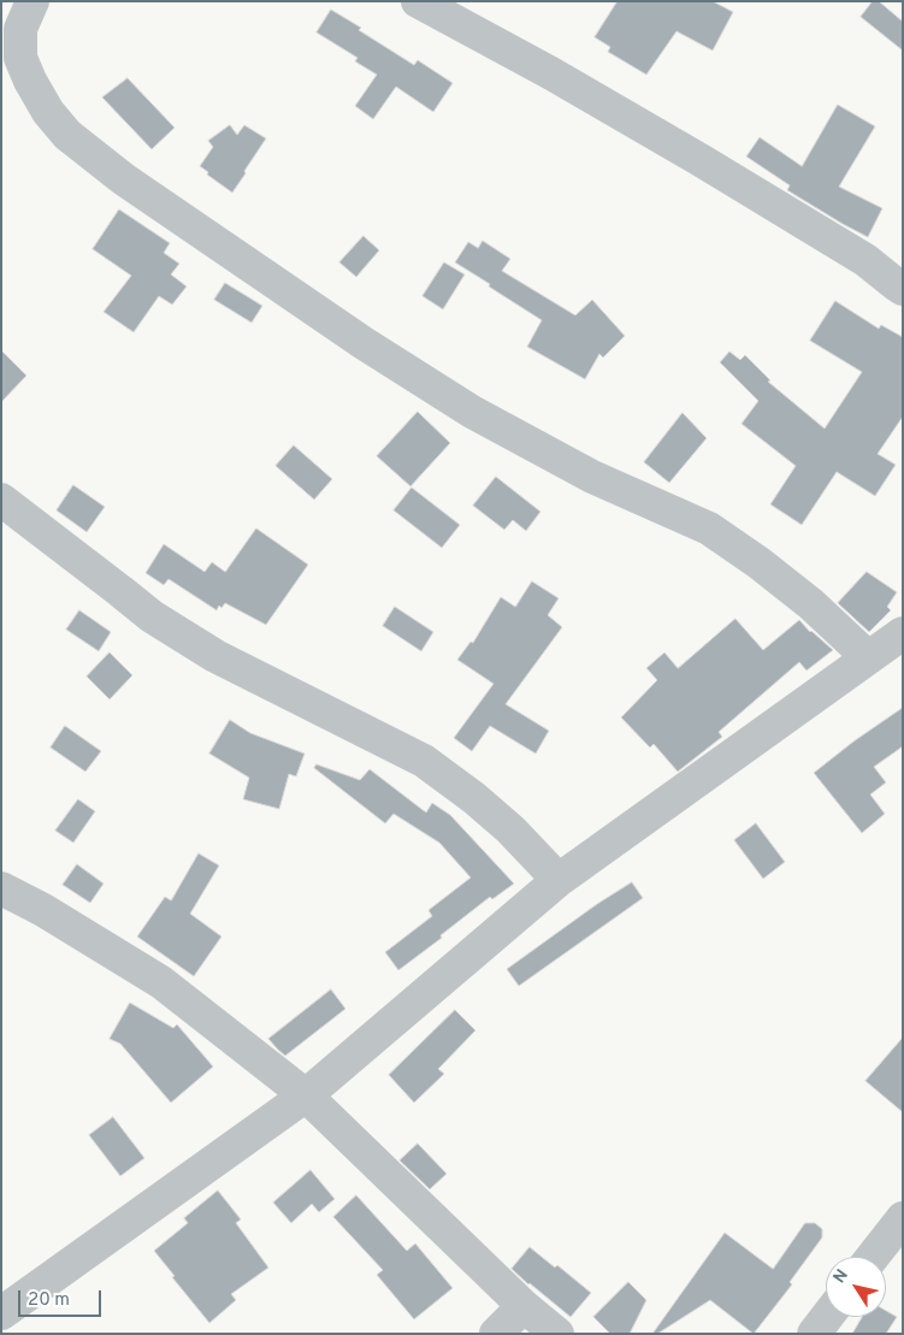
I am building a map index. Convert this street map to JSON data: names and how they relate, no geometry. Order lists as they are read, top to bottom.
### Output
{
  "scale_bar": "20 m",
  "north": "top left"
}
